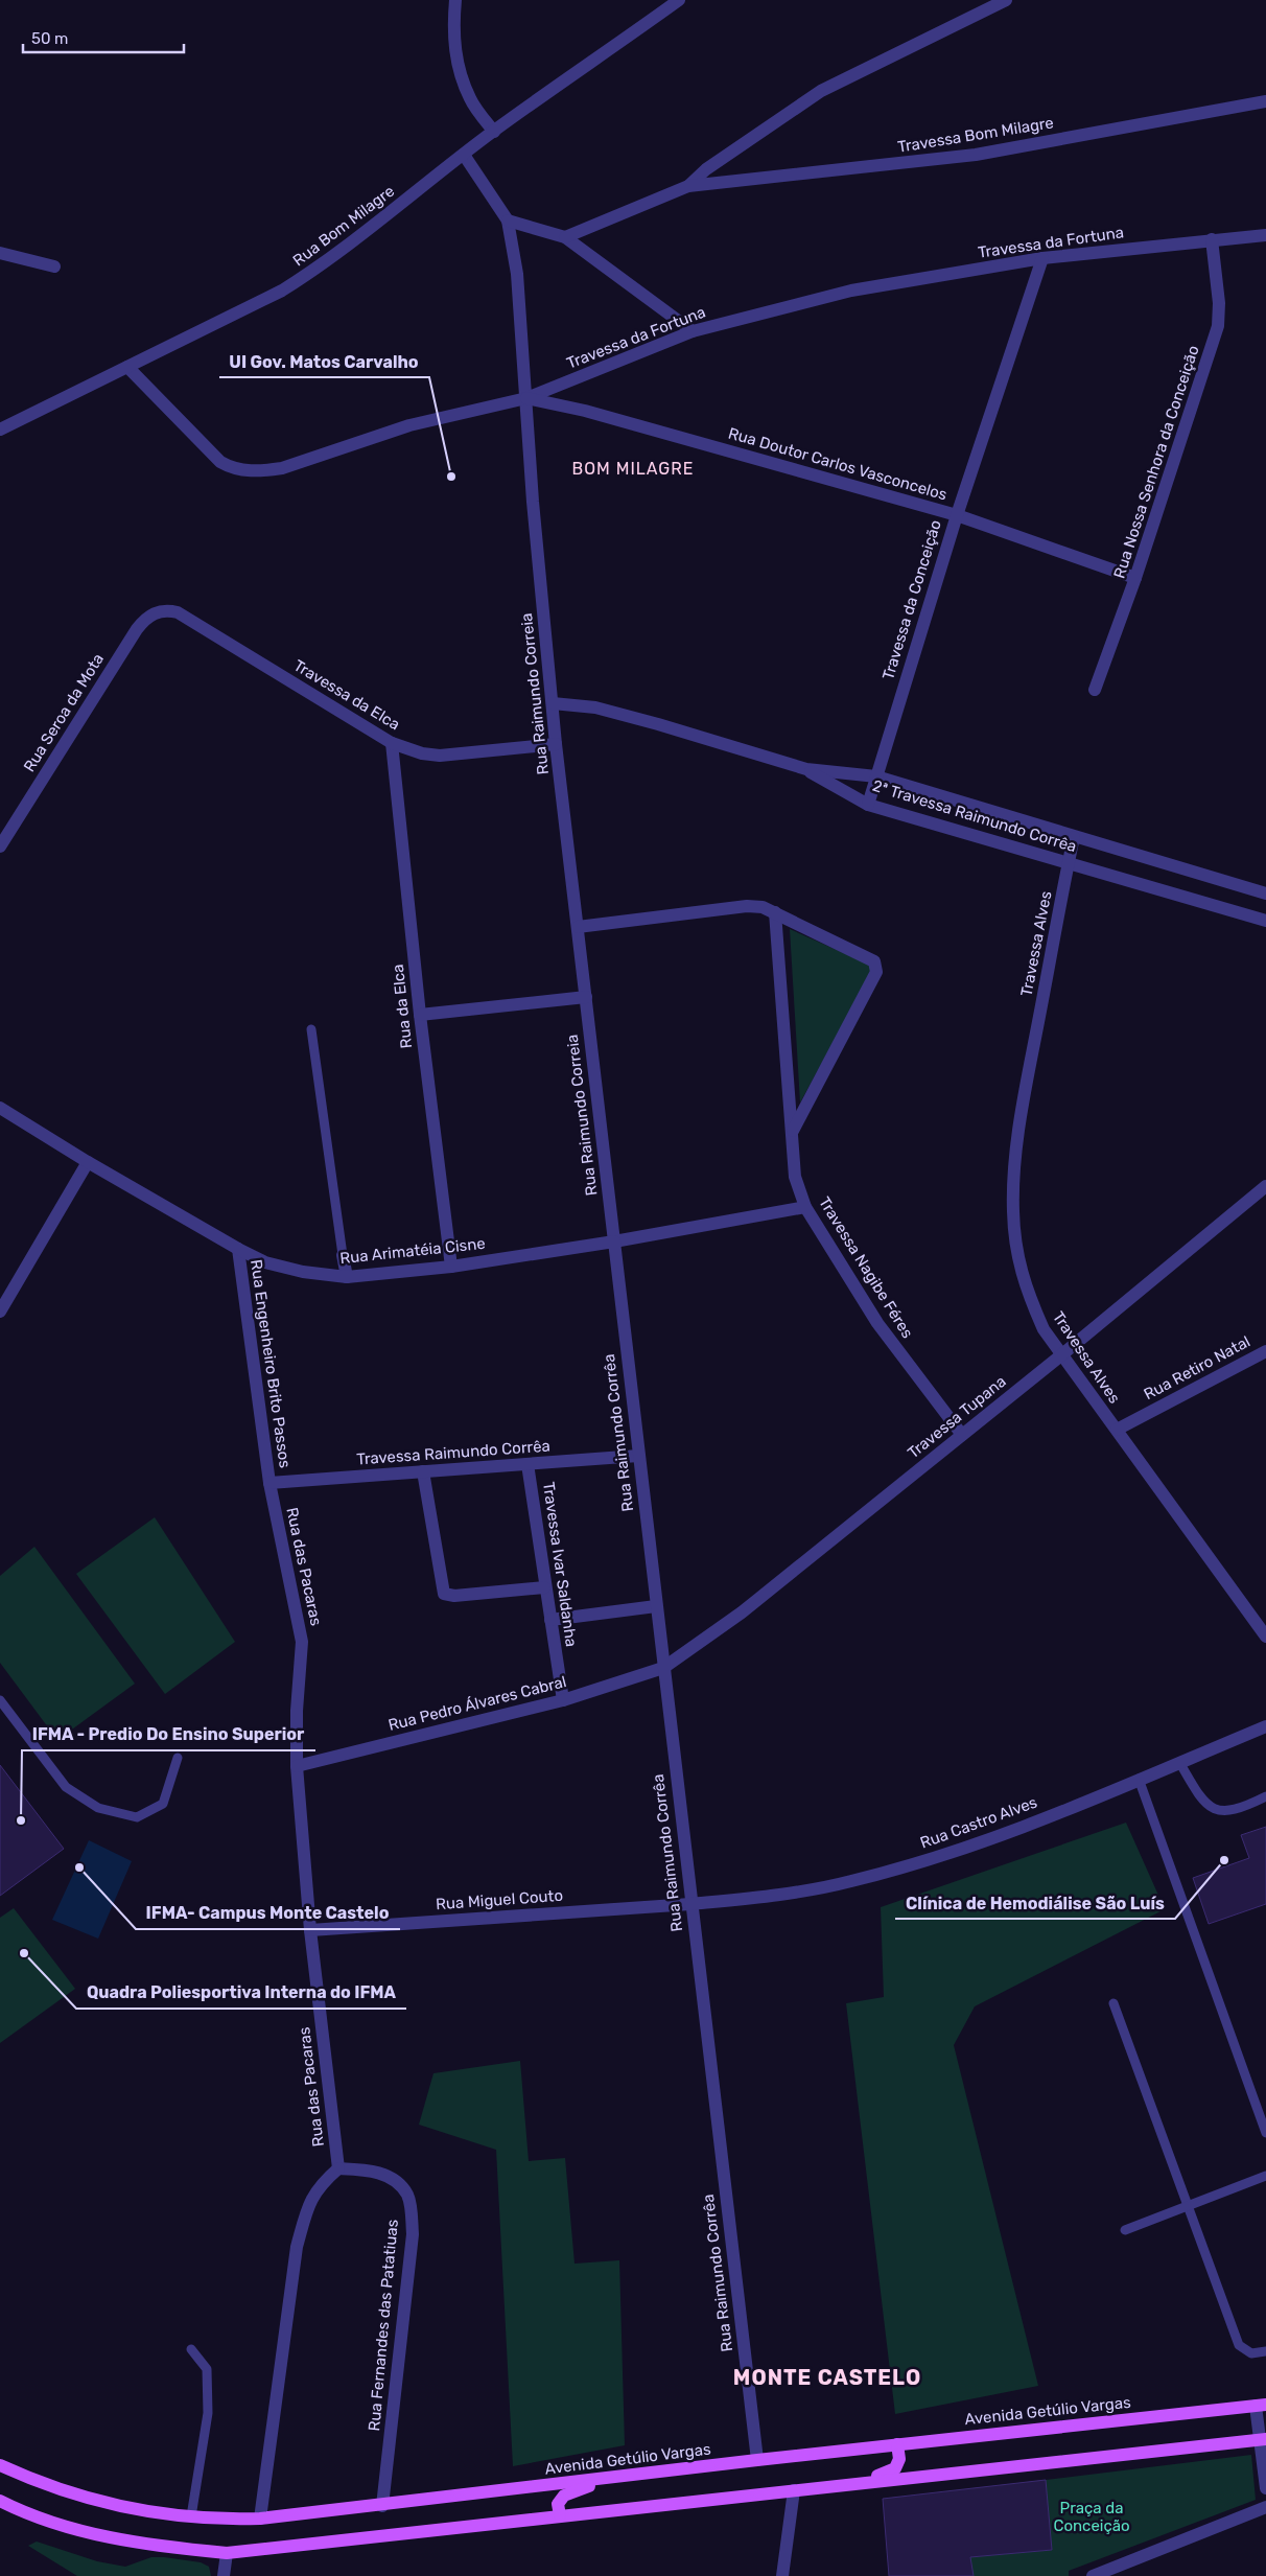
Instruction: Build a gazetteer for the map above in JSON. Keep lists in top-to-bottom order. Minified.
{"streets":{"main road":["Avenida Getúlio Vargas"],"street":["Travessa Bom Milagre","Rua Bom Milagre","Travessa da Fortuna","Rua Nossa Senhora da Conceição","Rua Doutor Carlos Vasconcelos","Travessa da Conceição","Rua Raimundo Correia","Travessa da Elca","Rua Seroa da Mota","2ª Travessa Raimundo Corrêa","Travessa Alves","Rua da Elca","Rua Arimatéia Cisne","Travessa Nagibe Féres","Rua Engenheiro Brito Passos","Rua Retiro Natal","Travessa Tupana","Rua Raimundo Corrêa","Travessa Raimundo Corrêa","Travessa Ivar Saldanha","Rua das Pacaras","Rua Pedro Álvares Cabral","Rua Castro Alves","Rua Miguel Couto","Rua Fernandes das Patatiuas"]},"crossings":[["Rua Bom Milagre","Travessa da Fortuna"],["Rua Bom Milagre","Rua Raimundo Correia"],["Travessa da Fortuna","Rua Nossa Senhora da Conceição"],["Travessa da Fortuna","Rua Doutor Carlos Vasconcelos"],["Travessa da Fortuna","Travessa da Conceição"],["Travessa da Fortuna","Rua Raimundo Correia"],["Rua Nossa Senhora da Conceição","Rua Doutor Carlos Vasconcelos"],["Rua Doutor Carlos Vasconcelos","Travessa da Conceição"],["Rua Doutor Carlos Vasconcelos","Rua Raimundo Correia"],["Travessa da Conceição","2ª Travessa Raimundo Corrêa"],["Rua Raimundo Correia","Travessa da Elca"],["Rua Raimundo Correia","Rua Arimatéia Cisne"],["Rua Raimundo Correia","Rua Raimundo Corrêa"],["Travessa da Elca","Rua Seroa da Mota"],["Travessa da Elca","Rua da Elca"],["2ª Travessa Raimundo Corrêa","Travessa Alves"],["Travessa Alves","Rua Retiro Natal"],["Travessa Alves","Travessa Tupana"],["Rua da Elca","Rua Arimatéia Cisne"],["Rua Arimatéia Cisne","Travessa Nagibe Féres"],["Rua Arimatéia Cisne","Rua Engenheiro Brito Passos"],["Rua Arimatéia Cisne","Rua Raimundo Corrêa"],["Travessa Nagibe Féres","Travessa Tupana"],["Rua Engenheiro Brito Passos","Travessa Raimundo Corrêa"],["Rua Engenheiro Brito Passos","Rua das Pacaras"],["Travessa Tupana","Rua Raimundo Corrêa"],["Travessa Tupana","Rua Pedro Álvares Cabral"],["Rua Raimundo Corrêa","Travessa Raimundo Corrêa"],["Rua Raimundo Corrêa","Rua Pedro Álvares Cabral"],["Rua Raimundo Corrêa","Rua Castro Alves"],["Rua Raimundo Corrêa","Rua Miguel Couto"],["Rua Raimundo Corrêa","Avenida Getúlio Vargas"],["Travessa Raimundo Corrêa","Travessa Ivar Saldanha"],["Travessa Raimundo Corrêa","Rua das Pacaras"],["Travessa Ivar Saldanha","Rua Pedro Álvares Cabral"],["Rua das Pacaras","Rua Pedro Álvares Cabral"],["Rua das Pacaras","Rua Miguel Couto"],["Rua das Pacaras","Rua Fernandes das Patatiuas"],["Rua Castro Alves","Rua Miguel Couto"],["Rua Fernandes das Patatiuas","Avenida Getúlio Vargas"]],"districts":["BOM MILAGRE","MONTE CASTELO"],"parks":["Praça da Conceição"],"places":["UI Gov. Matos Carvalho","IFMA - Predio Do Ensino Superior","Clínica de Hemodiálise São Luís","IFMA- Campus Monte Castelo","Quadra Poliesportiva Interna do IFMA"],"scale_bar":"50 m"}
